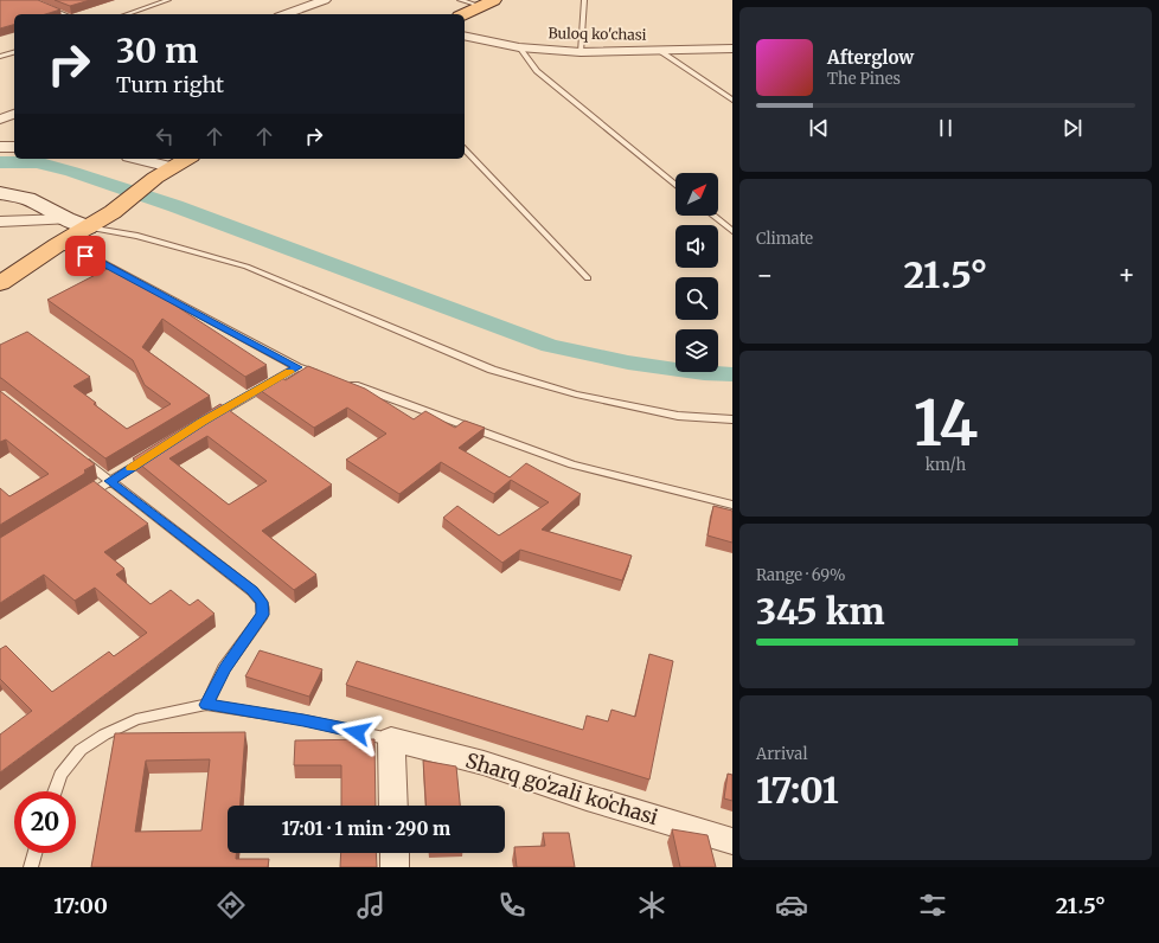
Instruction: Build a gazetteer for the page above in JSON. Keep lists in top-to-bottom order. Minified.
{"streets":{"street":["Buloq ko'chasi","Sharq goʻzali koʻchasi"]},"north":"top right","page":{"turn":["30 m","Turn right"],"song":["Afterglow","The Pines"],"tile":["Climate",["14","km/h"],["Range · 69%","345 km"],["Arrival","17:01"]],"heat":["−","21.5°","+"],"limit":"20","trip":"17:01 · 1 min · 290 m","tabs":["17:00","21.5°"]}}
